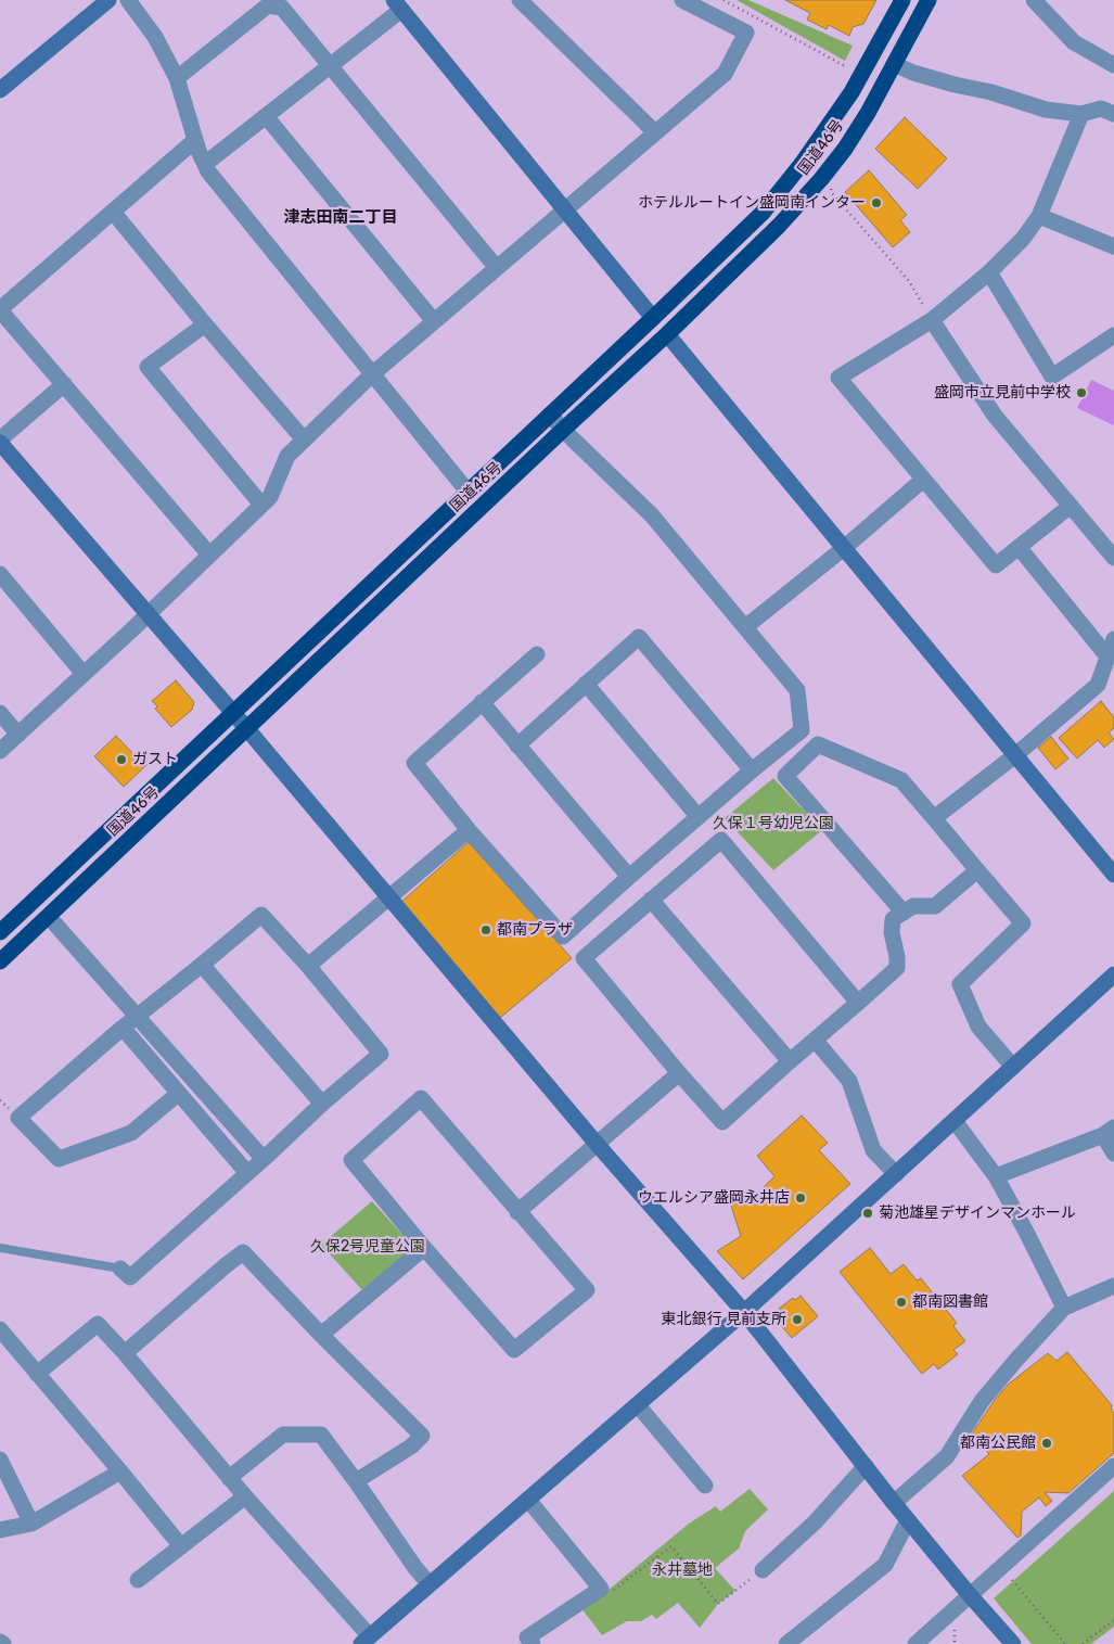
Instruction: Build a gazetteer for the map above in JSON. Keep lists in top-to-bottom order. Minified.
{"streets":{"highway":["国道46号"]},"districts":["津志田南二丁目"],"parks":["久保１号幼児公園","久保2号児童公園","永井墓地"],"places":["ホテルルートイン盛岡南インター","盛岡市立見前中学校","ガスト","都南プラザ","ウエルシア盛岡永井店","菊池雄星デザインマンホール","都南図書館","東北銀行 見前支所","都南公民館"]}
